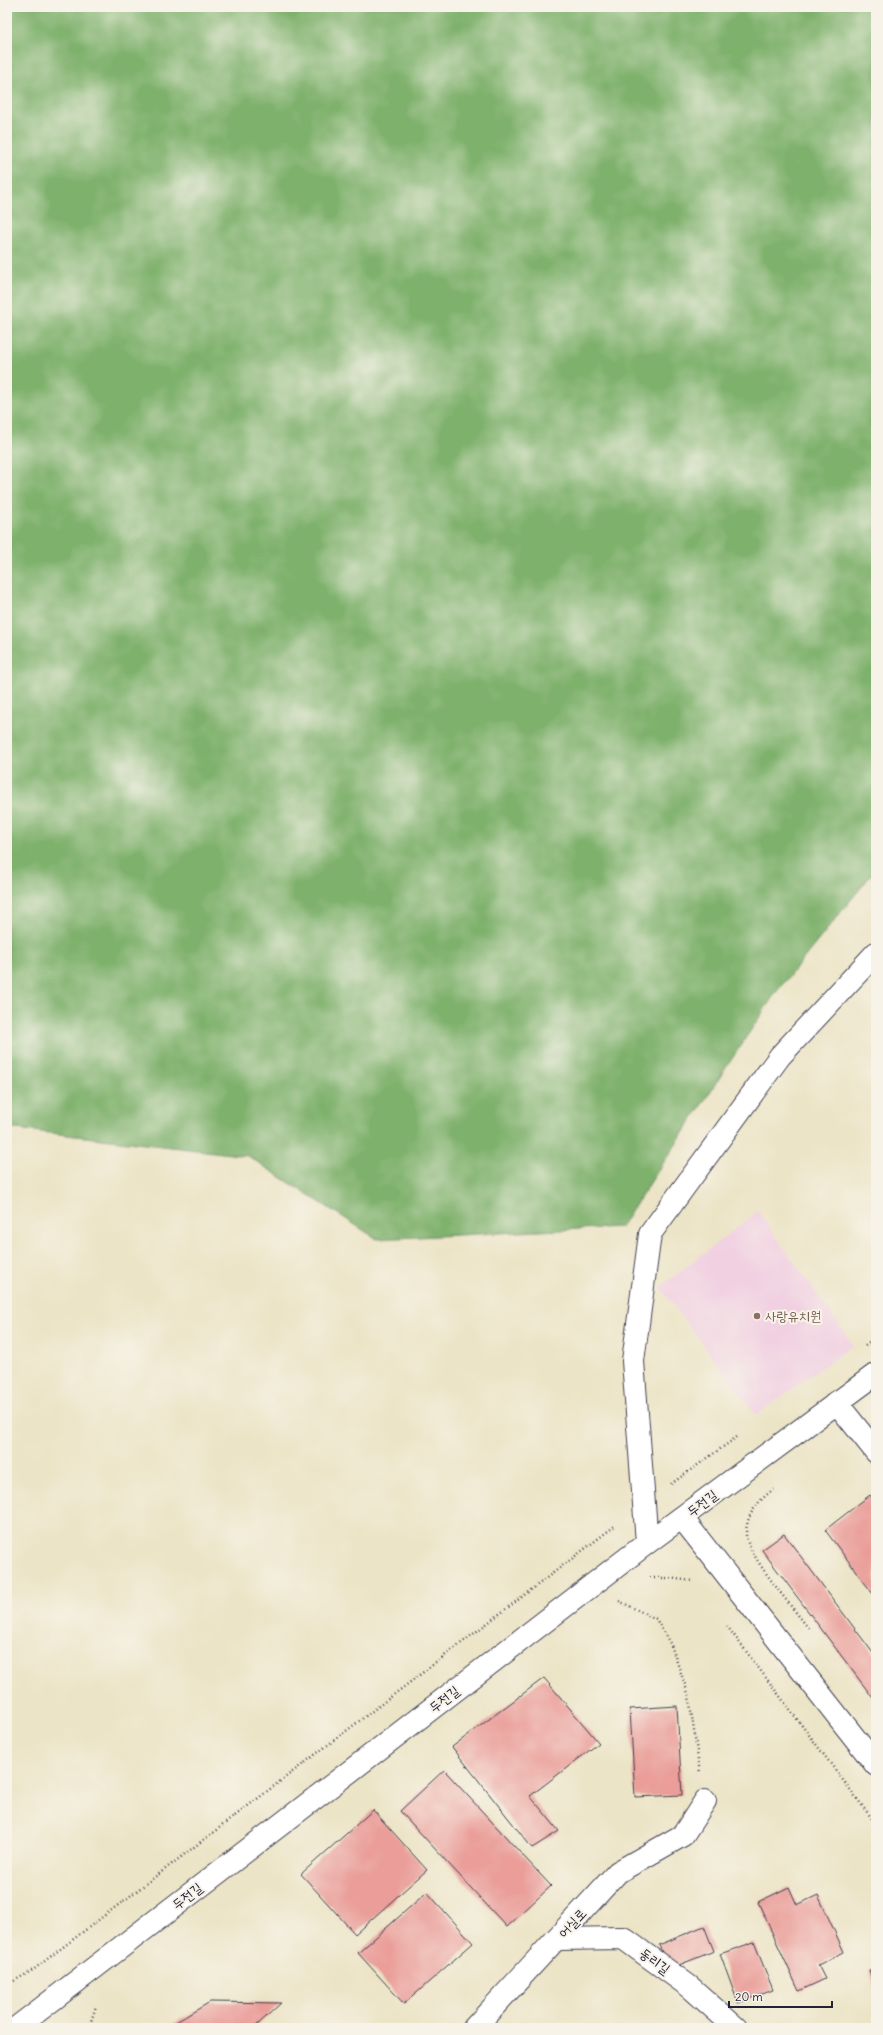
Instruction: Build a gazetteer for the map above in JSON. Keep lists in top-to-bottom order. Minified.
{"streets":{"street":["두전길","어실로","동리길"]},"crossings":[["어실로","동리길"]],"places":["사랑유치원"],"scale_bar":"20 m"}
